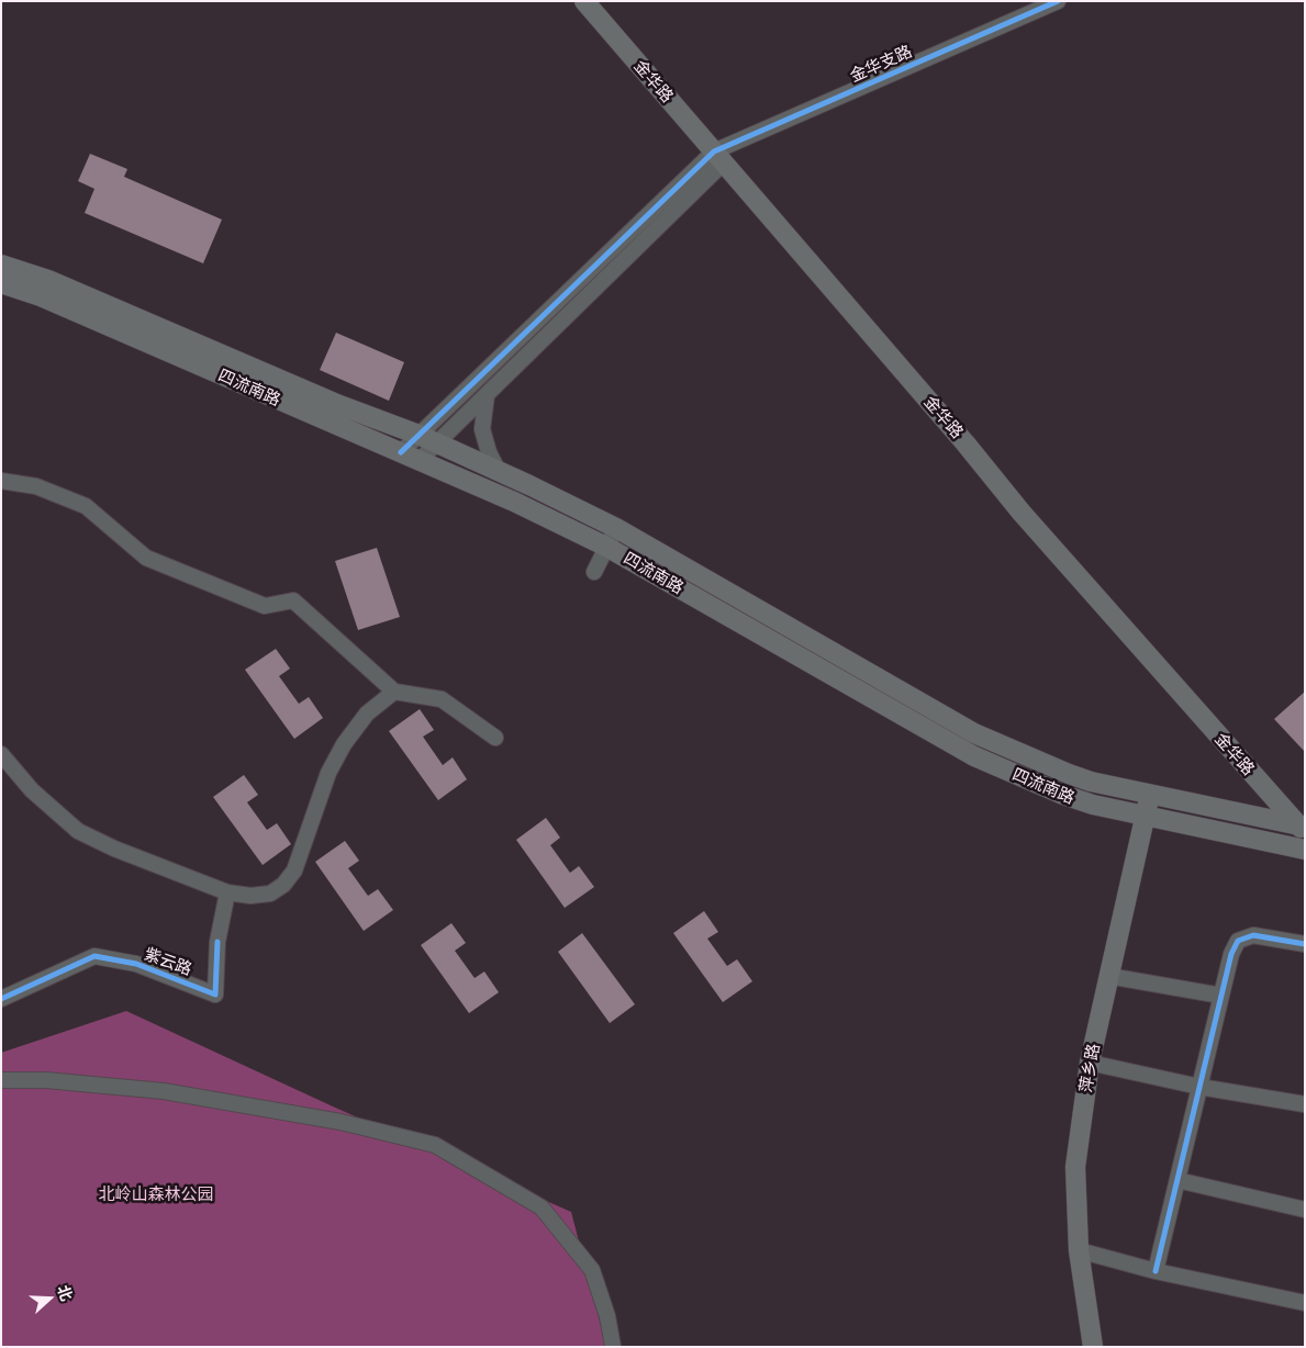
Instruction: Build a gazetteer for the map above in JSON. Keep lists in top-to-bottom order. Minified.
{"streets":{"main road":["金华路","四流南路","萍乡路"],"street":["金华支路","紫云路"]},"crossings":[["金华支路","金华路"],["金华支路","四流南路"],["金华路","四流南路"],["四流南路","萍乡路"]],"parks":["北岭山森林公园"],"north":"right"}
